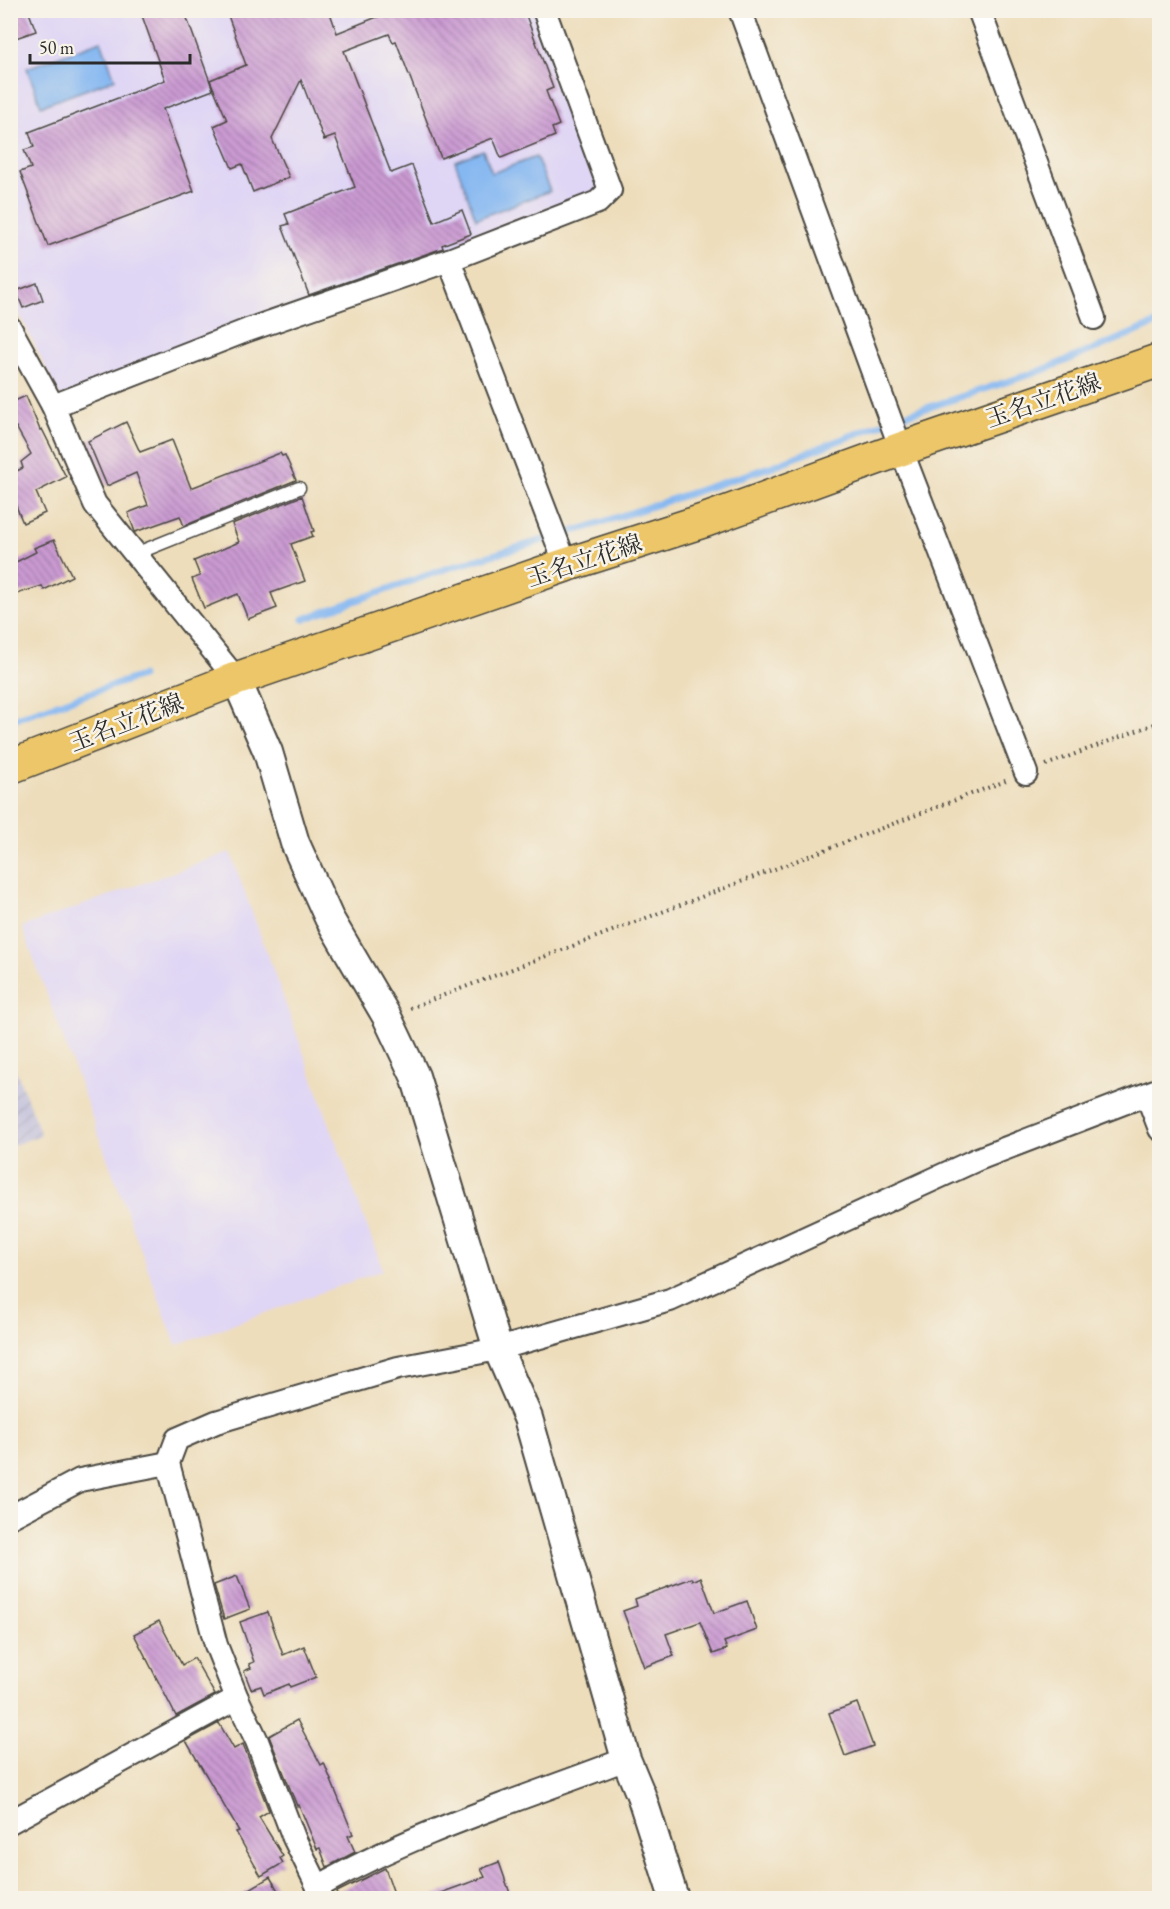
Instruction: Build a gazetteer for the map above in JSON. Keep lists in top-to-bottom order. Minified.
{"streets":{"main road":["玉名立花線"]},"scale_bar":"50 m"}
